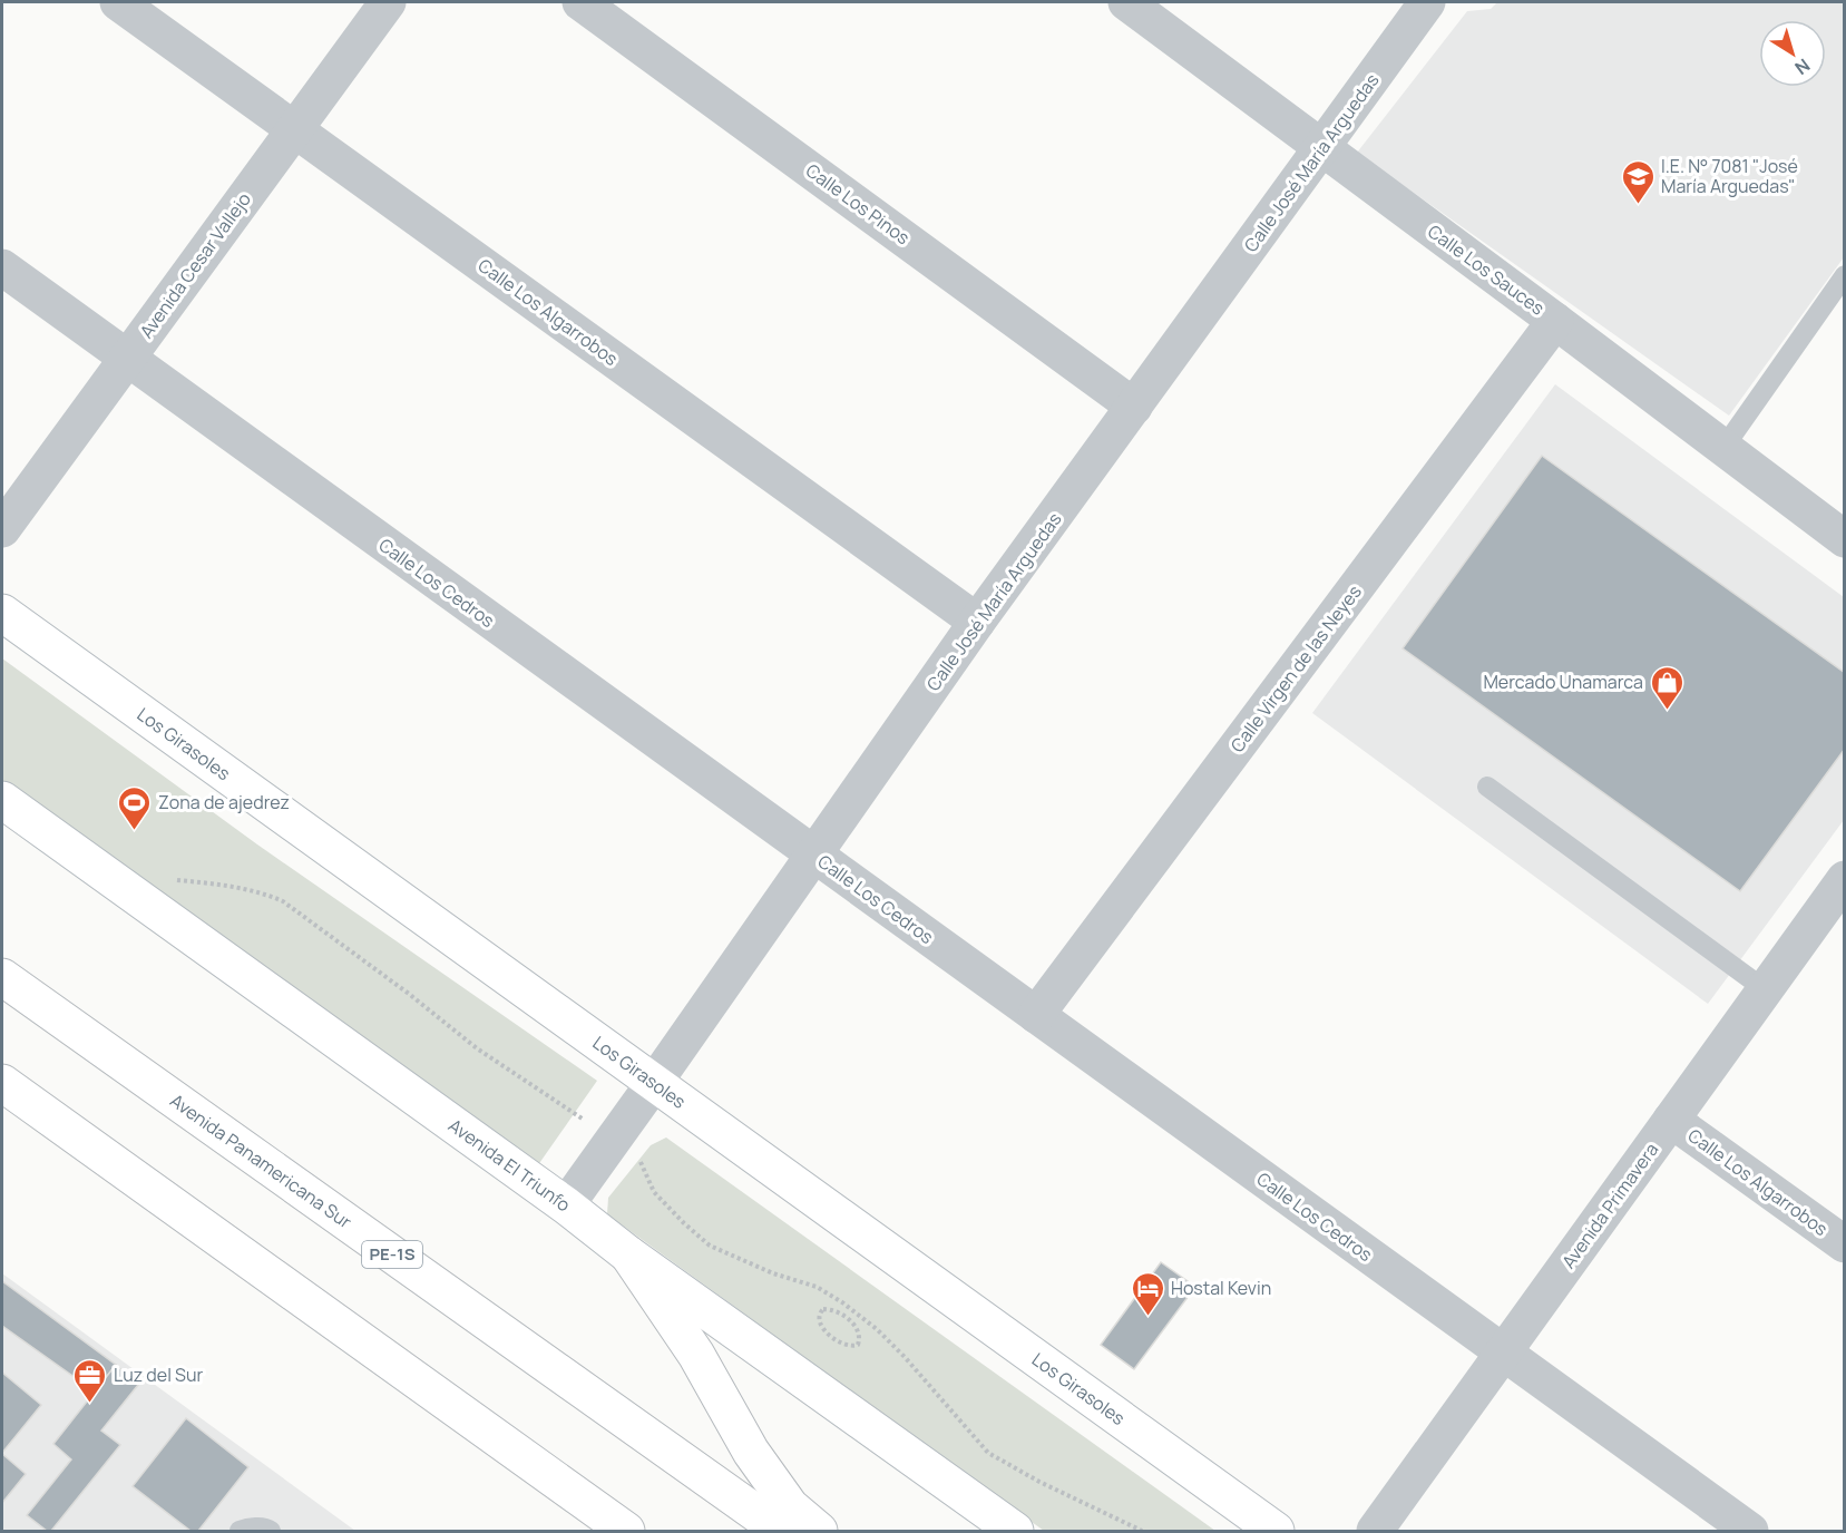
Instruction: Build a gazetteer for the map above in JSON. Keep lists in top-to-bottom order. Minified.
{"streets":{"main road":["Los Girasoles","Avenida Panamericana Sur","Avenida El Triunfo","PE-1S"],"street":["Calle José María Arguedas","Calle Los Pinos","Avenida Cesar Vallejo","Calle Los Sauces","Calle Los Algarrobos","Calle Los Cedros","Calle Virgen de las Neyes","Avenida Primavera"]},"crossings":[["Calle José María Arguedas","Calle Los Pinos"],["Calle José María Arguedas","Calle Los Sauces"],["Calle José María Arguedas","Calle Los Algarrobos"],["Calle José María Arguedas","Calle Los Cedros"],["Calle José María Arguedas","Los Girasoles"],["Calle José María Arguedas","Avenida El Triunfo"],["Avenida Cesar Vallejo","Calle Los Algarrobos"],["Avenida Cesar Vallejo","Calle Los Cedros"],["Calle Los Sauces","Calle Virgen de las Neyes"],["Calle Los Algarrobos","Avenida Primavera"],["Calle Los Cedros","Calle Virgen de las Neyes"],["Calle Los Cedros","Avenida Primavera"]],"places":{"school or university":["I.E. N° 7081 \"José María Arguedas\""],"shop":["Mercado Unamarca"],"sports":["Zona de ajedrez"],"hotel":["Hostal Kevin"],"office":["Luz del Sur"]},"north":"bottom right"}
